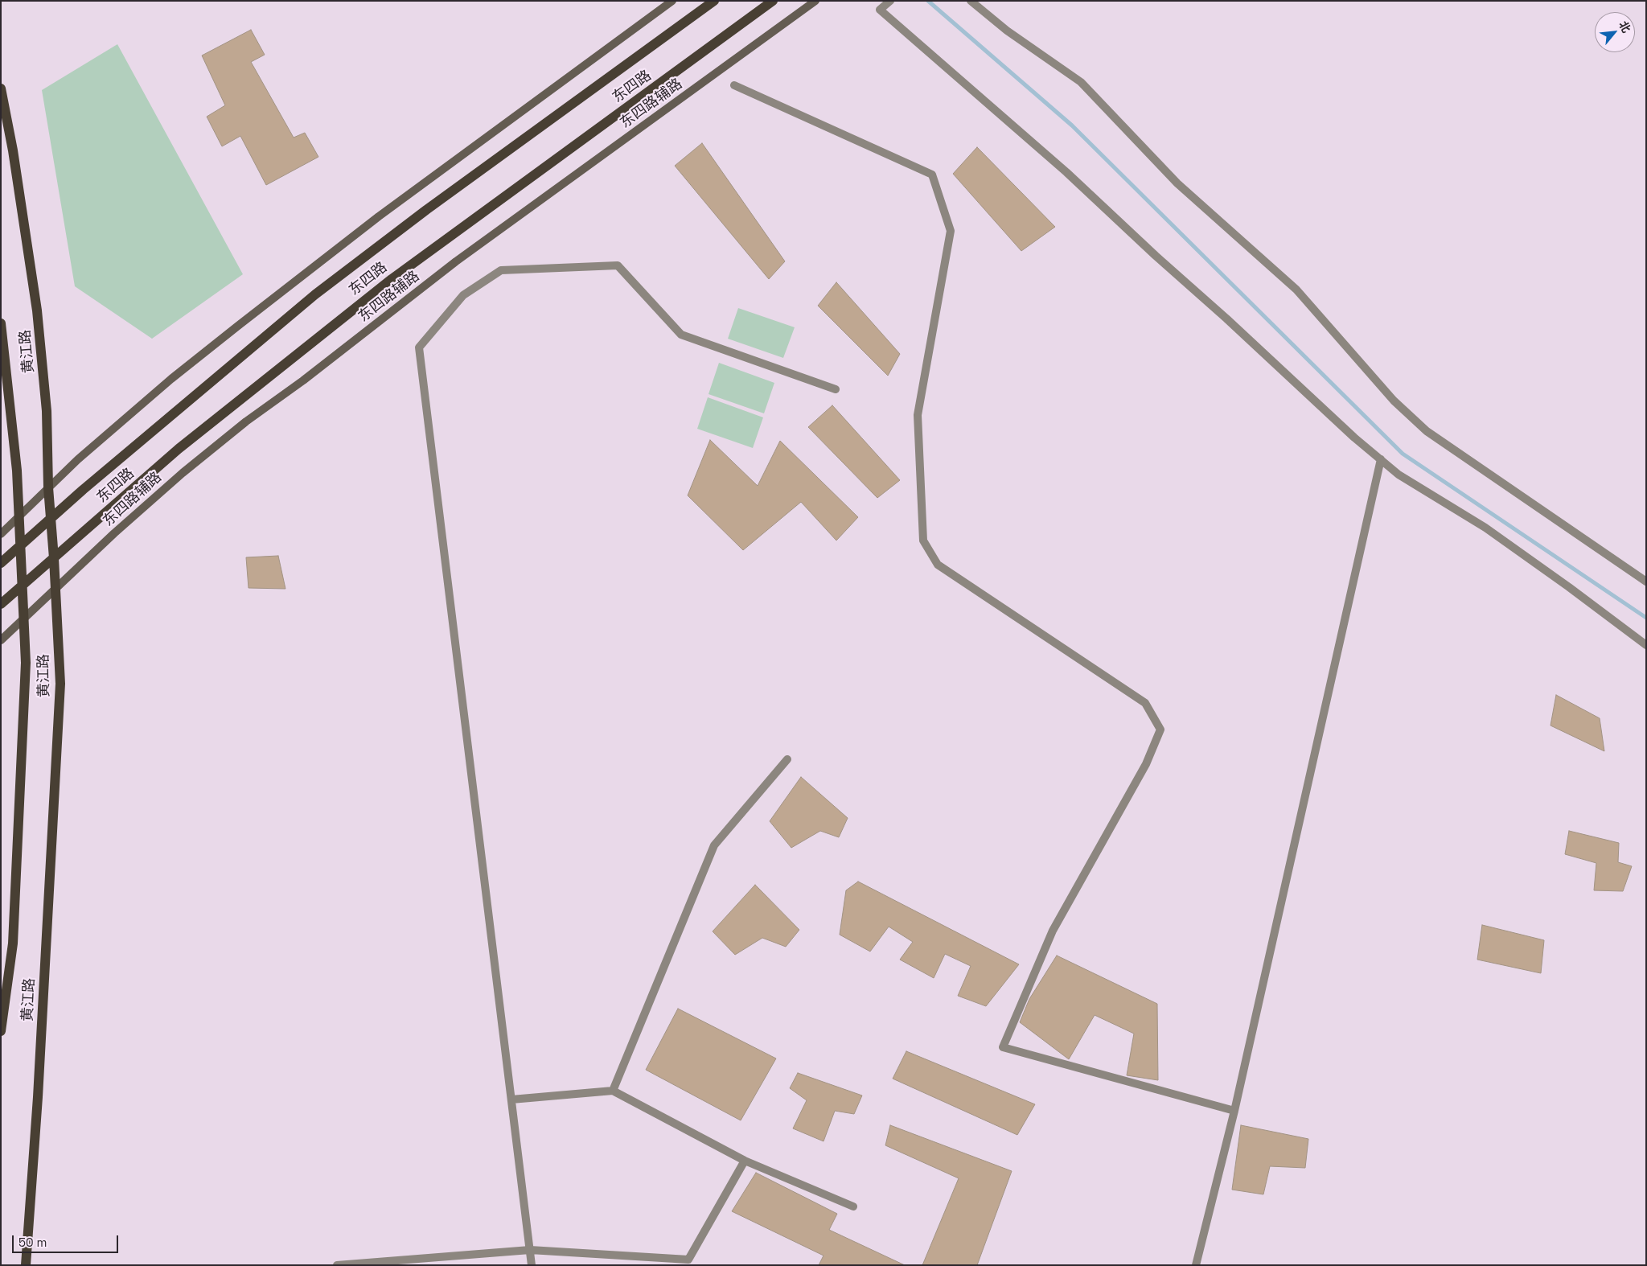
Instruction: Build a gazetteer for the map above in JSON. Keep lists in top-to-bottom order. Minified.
{"streets":{"main road":["东四路","东四路辅路","黄江路"]},"crossings":[["东四路","黄江路"],["东四路辅路","黄江路"]],"scale_bar":"50 m","north":"top right"}
